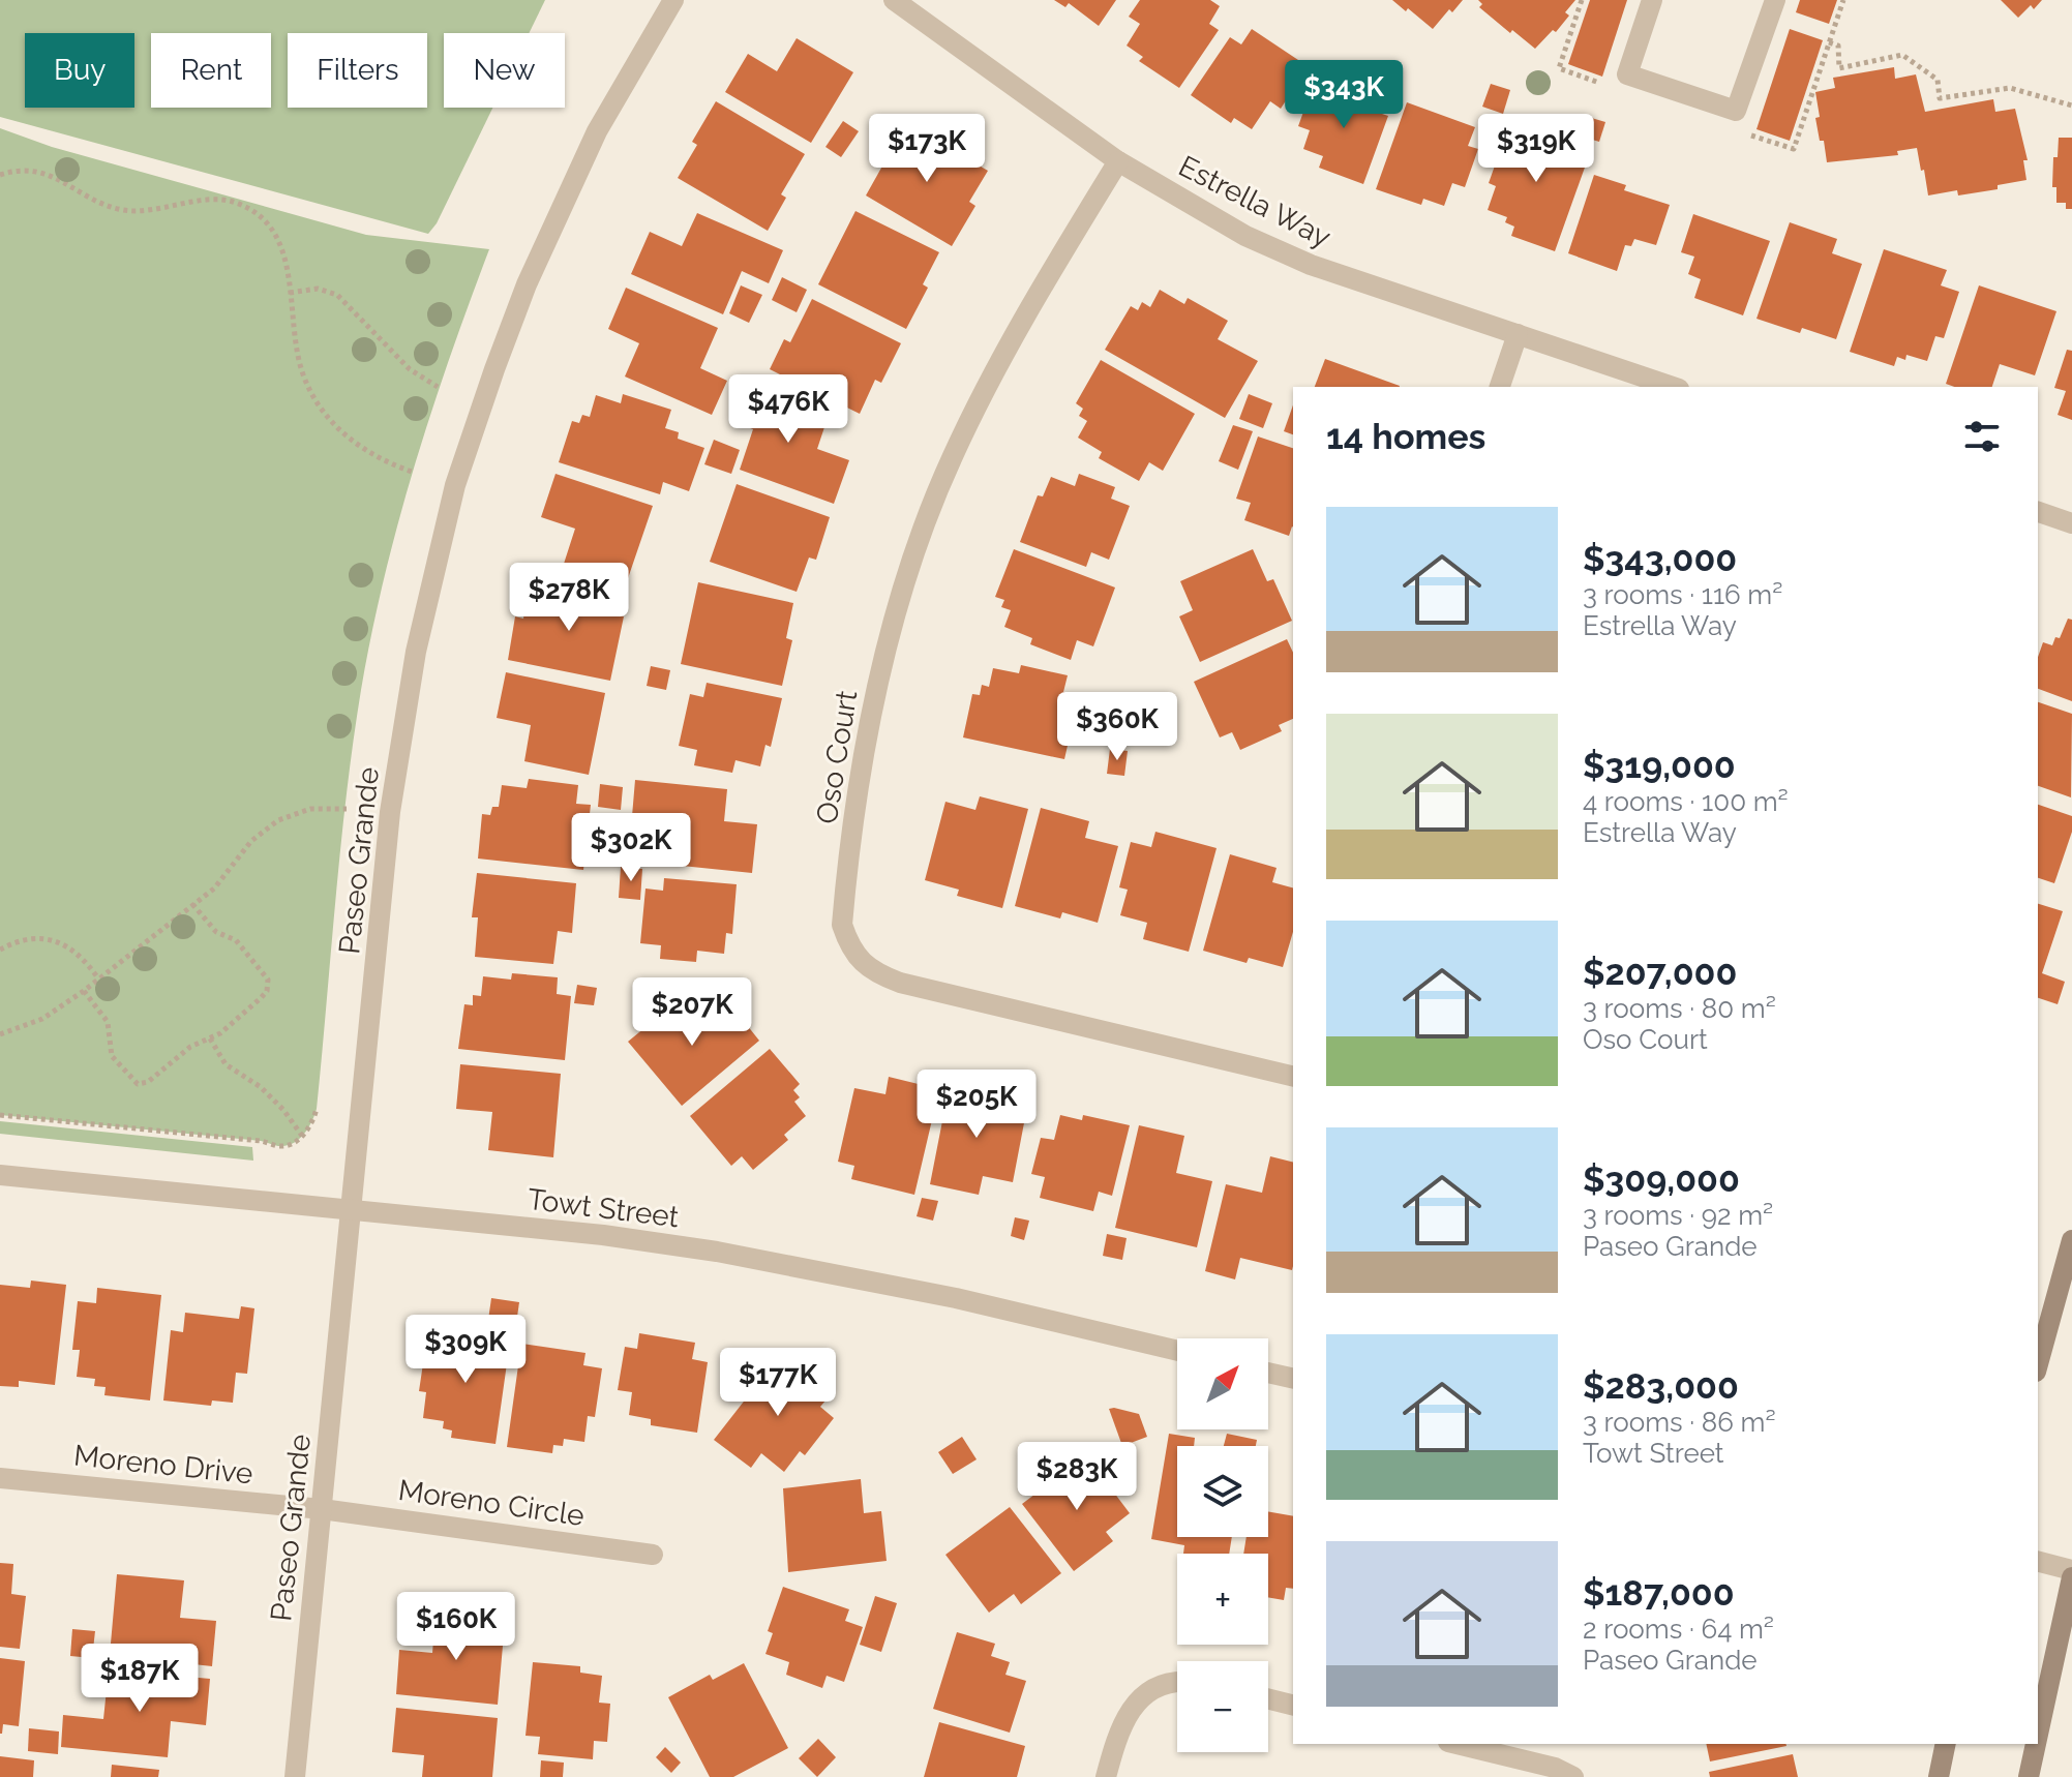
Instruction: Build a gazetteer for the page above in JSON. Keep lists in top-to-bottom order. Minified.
{"streets":{"street":["Estrella Way","Oso Court","Paseo Grande","Towt Street","Moreno Drive","Moreno Circle"]},"crossings":[["Estrella Way","Oso Court"],["Paseo Grande","Towt Street"],["Paseo Grande","Moreno Drive"],["Paseo Grande","Moreno Circle"],["Moreno Drive","Moreno Circle"]],"north":"top right","page":{"chip":["Buy","Rent","Filters","New"],"price":["$343K","$173K","$319K","$476K","$278K","$360K","$302K","$207K","$205K","$309K","$177K","$283K","$160K","$187K"],"heading":"14 homes","list":[{"name":"$343,000","note":"3 rooms · 116 m² · Estrella Way"},{"name":"$319,000","note":"4 rooms · 100 m² · Estrella Way"},{"name":"$207,000","note":"3 rooms · 80 m² · Oso Court"},{"name":"$309,000","note":"3 rooms · 92 m² · Paseo Grande"},{"name":"$283,000","note":"3 rooms · 86 m² · Towt Street"},{"name":"$187,000","note":"2 rooms · 64 m² · Paseo Grande"}],"map_buttons":["+","−"]}}
